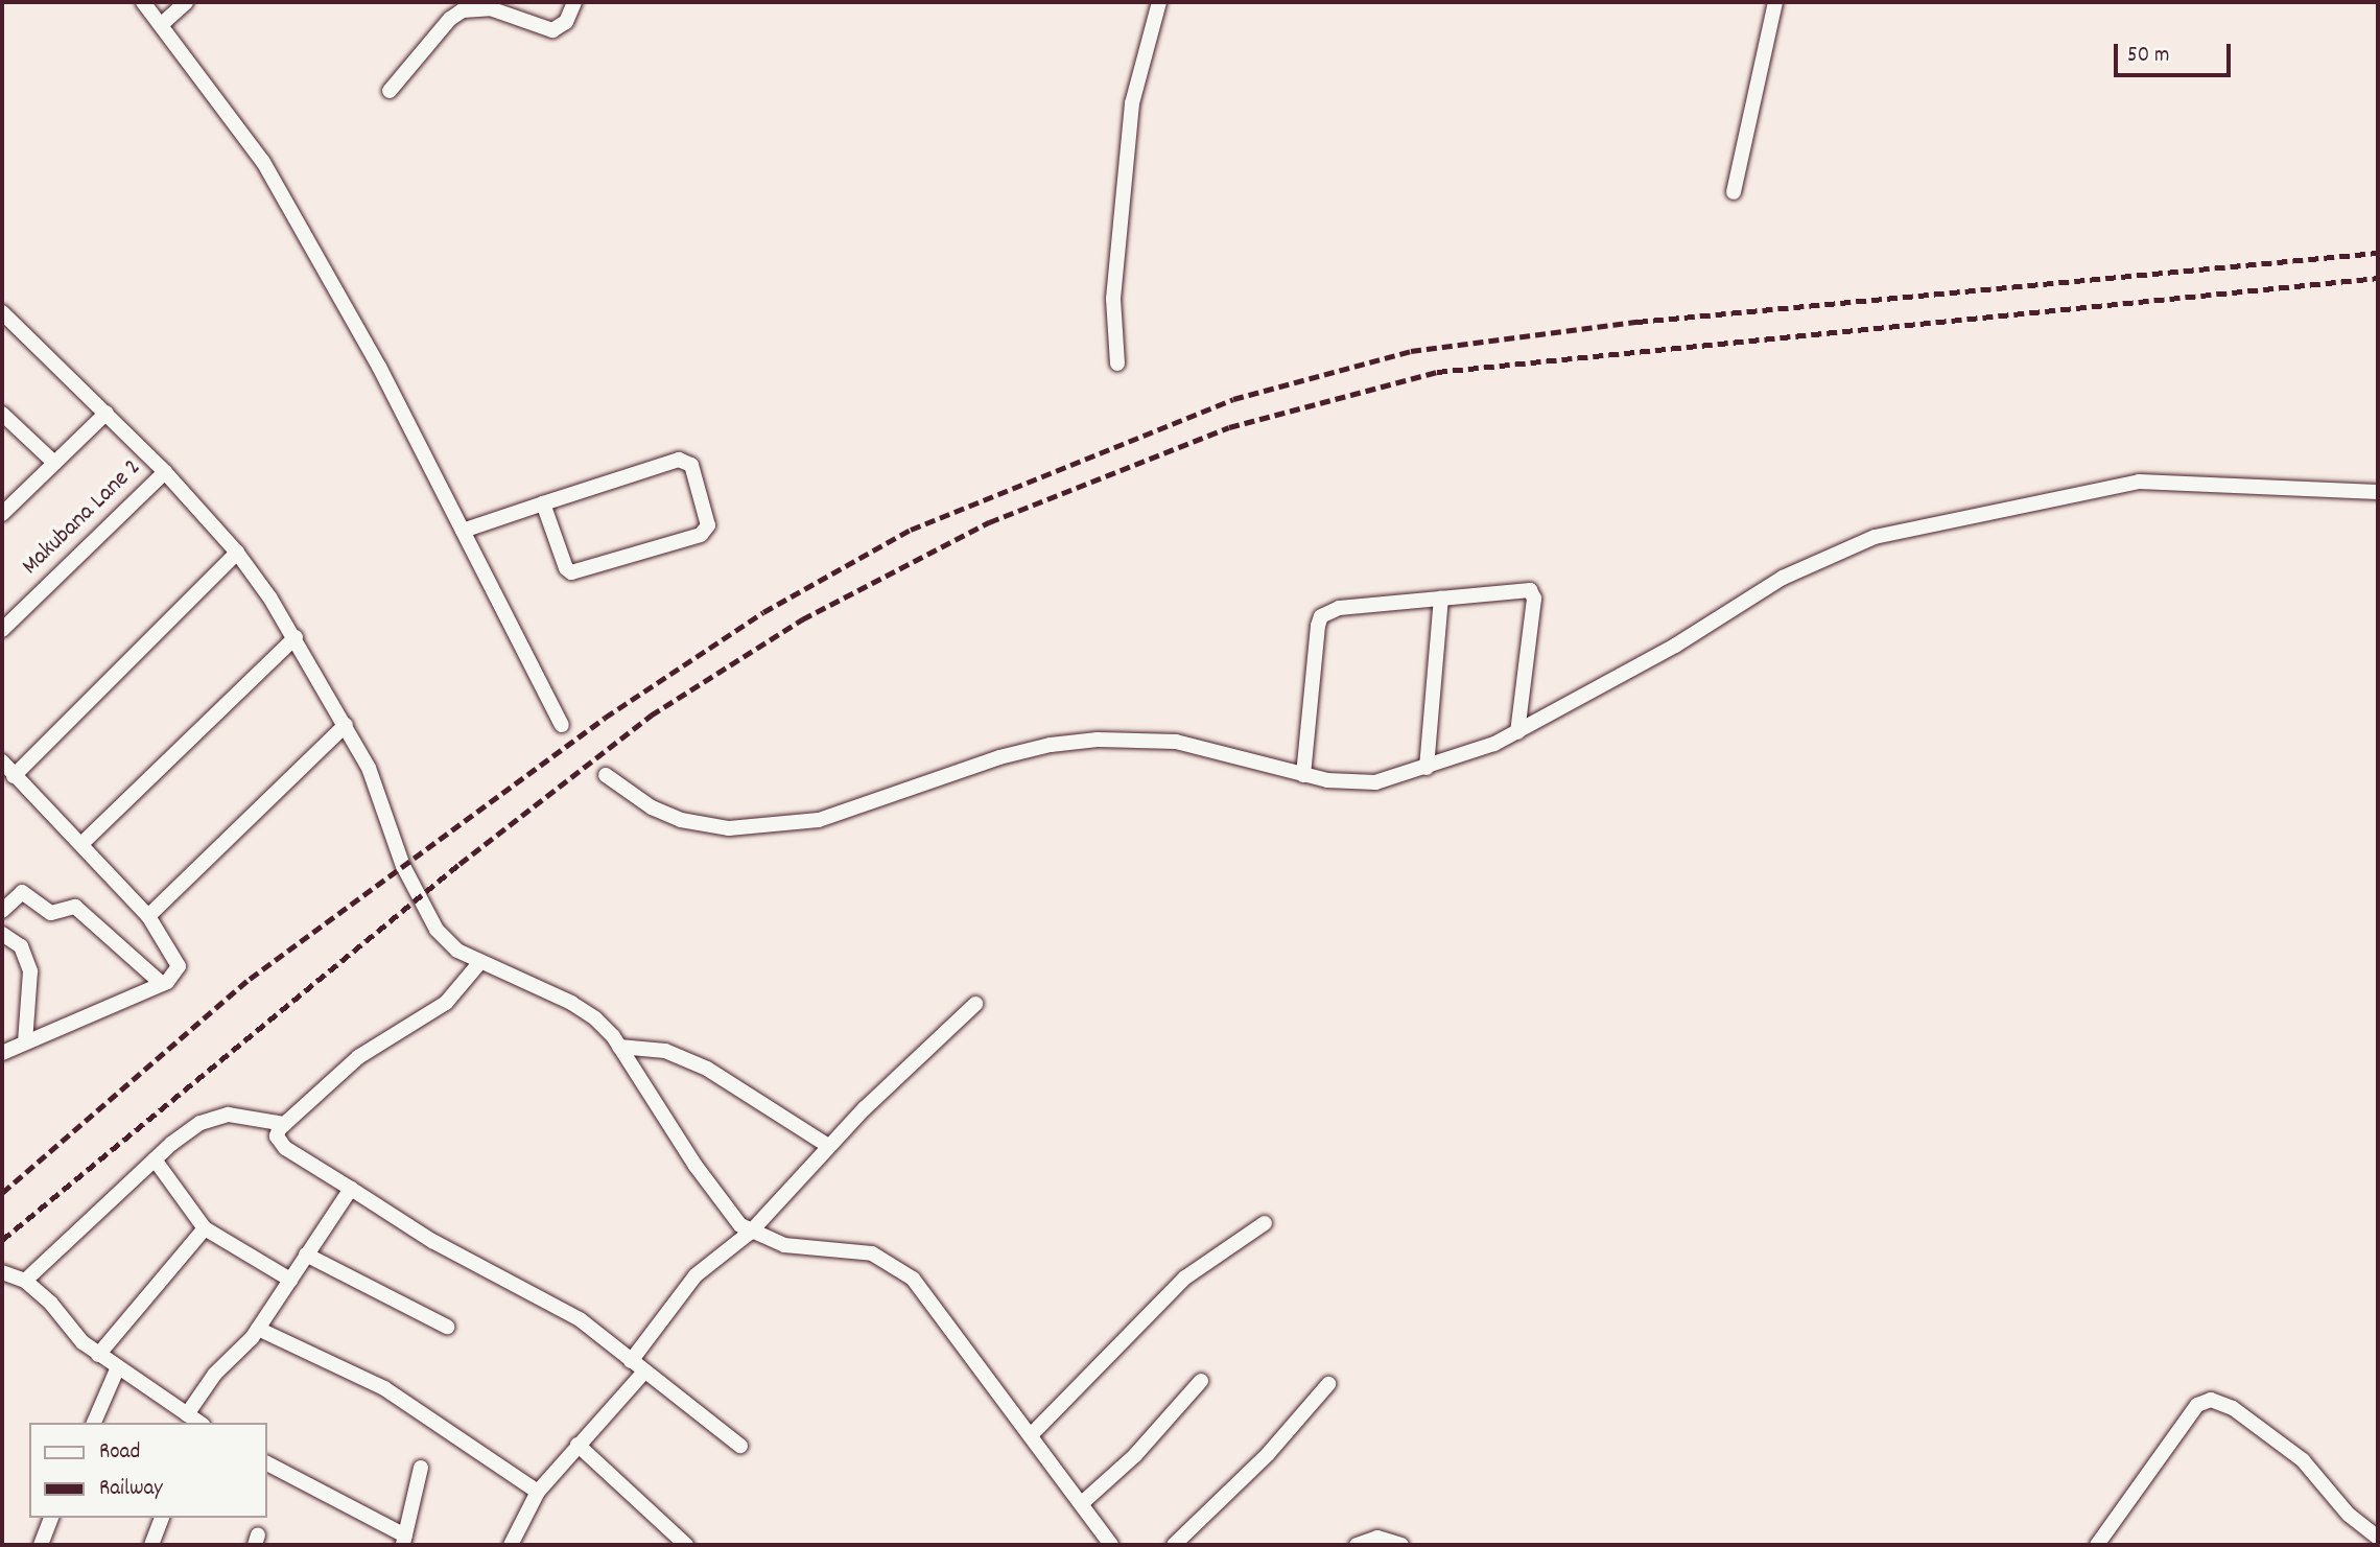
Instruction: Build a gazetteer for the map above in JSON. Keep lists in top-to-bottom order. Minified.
{"streets":{"street":["Makubana Lane 2"]},"legend":["Road","Railway"],"scale_bar":"50 m"}
